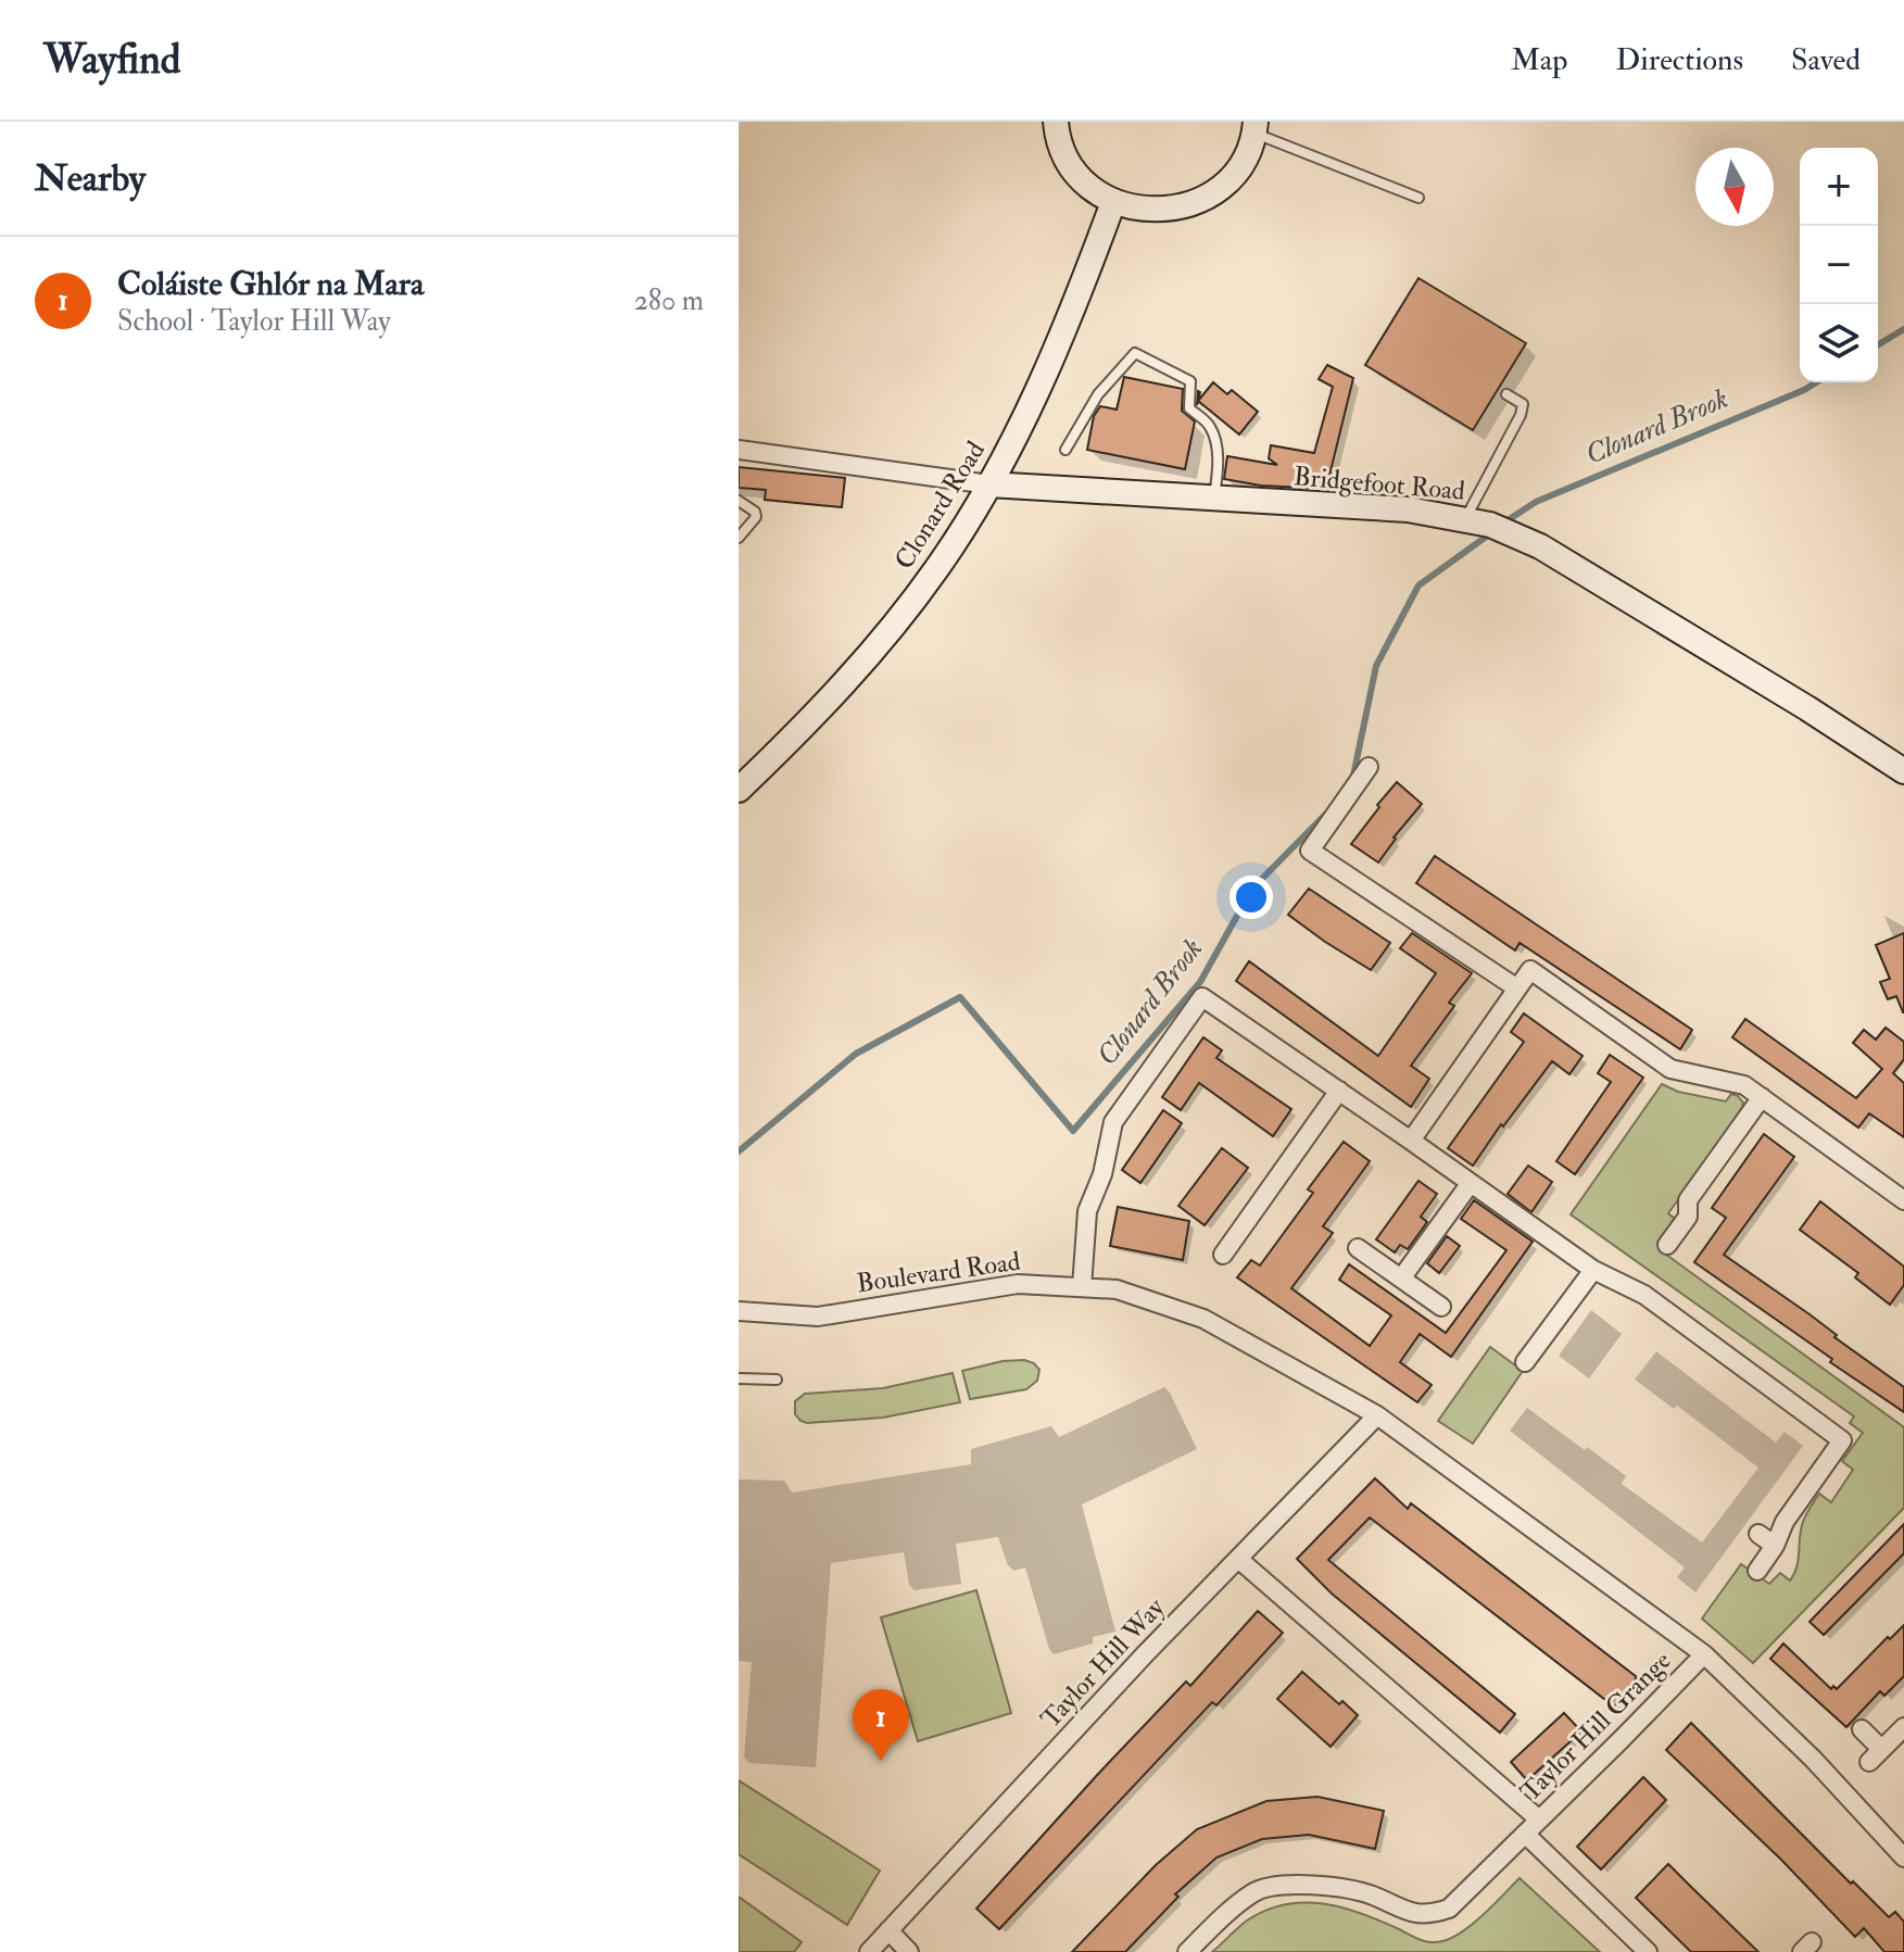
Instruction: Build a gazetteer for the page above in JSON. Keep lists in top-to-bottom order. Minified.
{"streets":{"main road":["Bridgefoot Road","Clonard Road"],"street":["Boulevard Road","Taylor Hill Way","Taylor Hill Grange"]},"crossings":[["Bridgefoot Road","Clonard Road"],["Boulevard Road","Taylor Hill Way"],["Boulevard Road","Taylor Hill Grange"]],"water":["Clonard Brook"],"north":"bottom","page":{"header":"Wayfind","nav":["Map","Directions","Saved"],"heading":"Nearby","map_buttons":["+","−"],"list":[{"mark":"1","name":"Coláiste Ghlór na Mara","note":"School · Taylor Hill Way","value":"280 m"}],"pins":"1"}}
